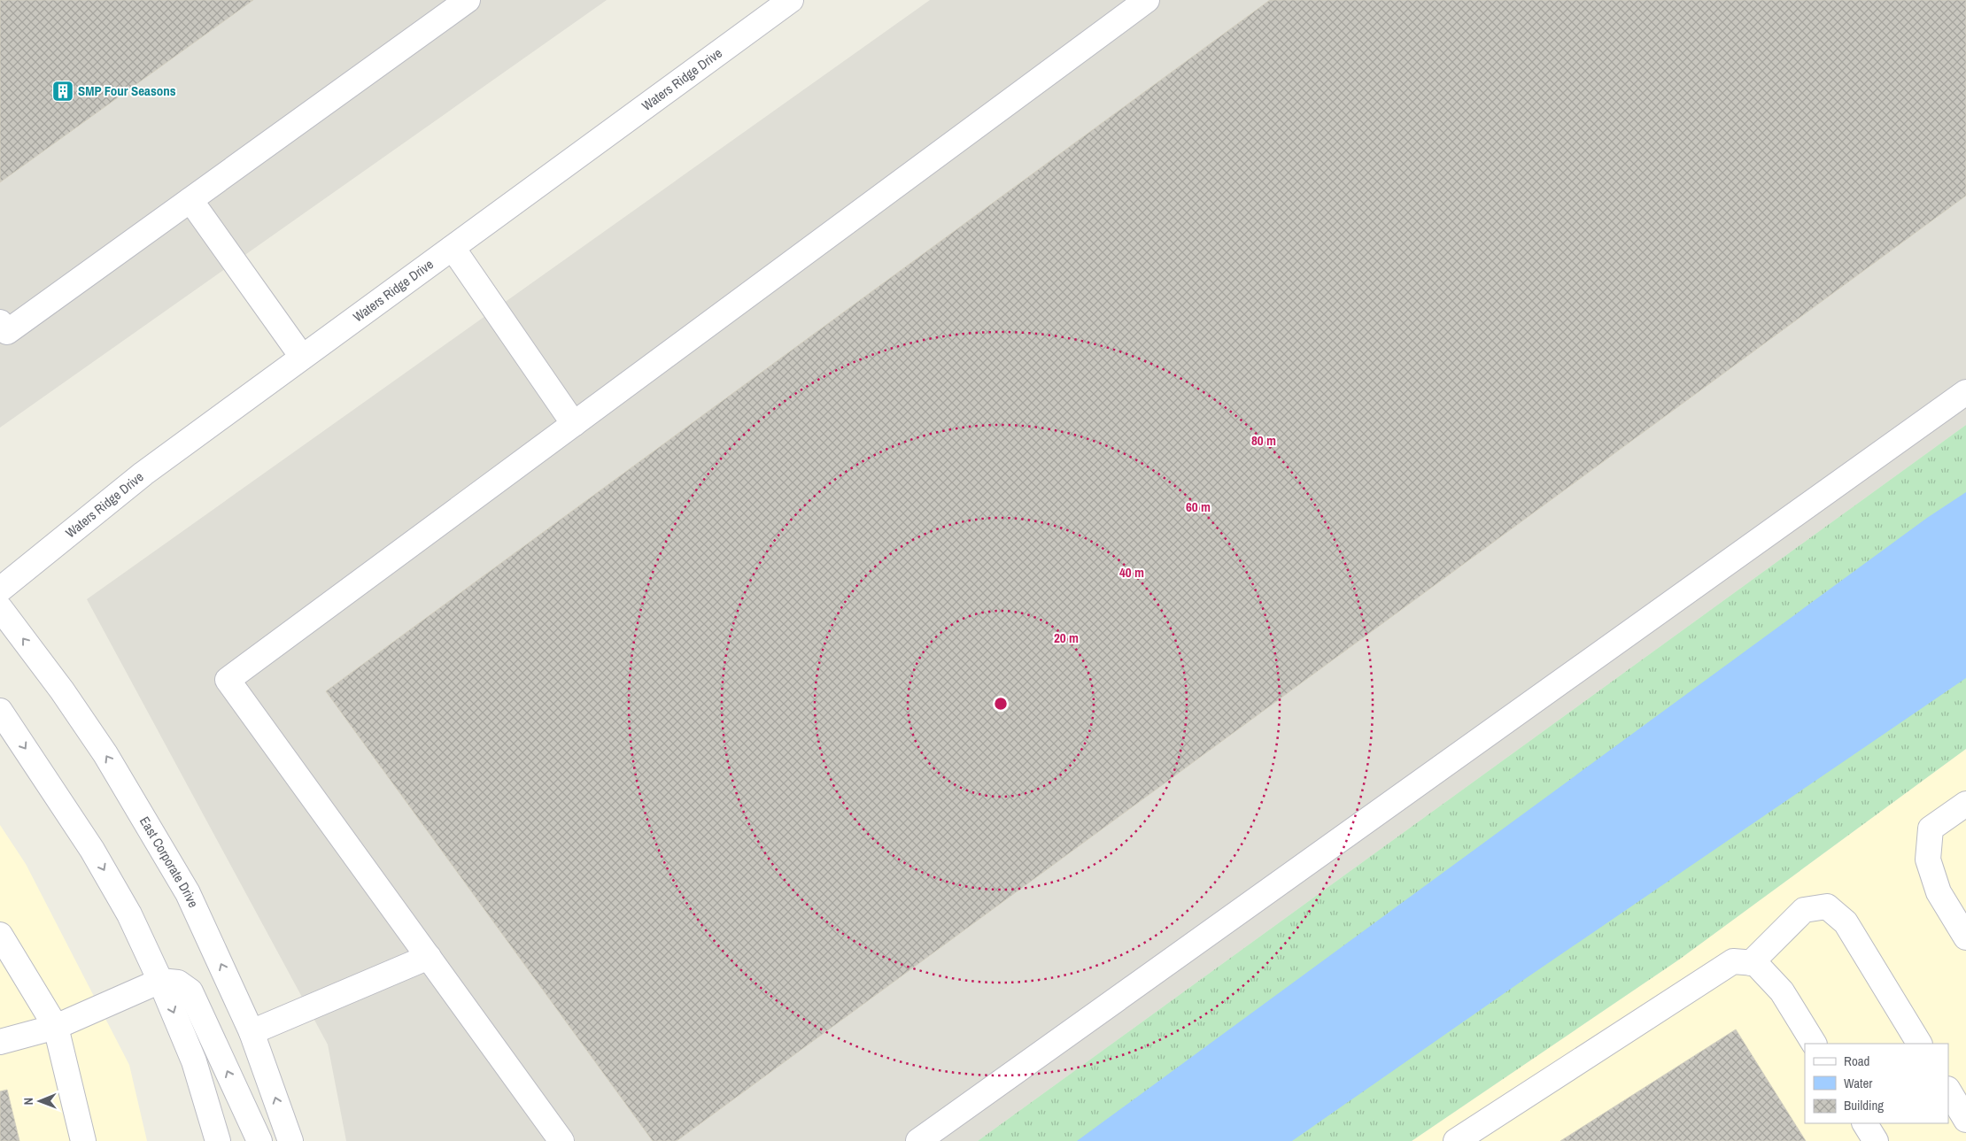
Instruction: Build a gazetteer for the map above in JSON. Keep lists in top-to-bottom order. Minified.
{"streets":{"street":["Waters Ridge Drive","East Corporate Drive"]},"places":{"building":["SMP Four Seasons"]},"legend":["Road","Water","Building"],"north":"left","rings":["80 m","60 m","40 m","20 m"]}
